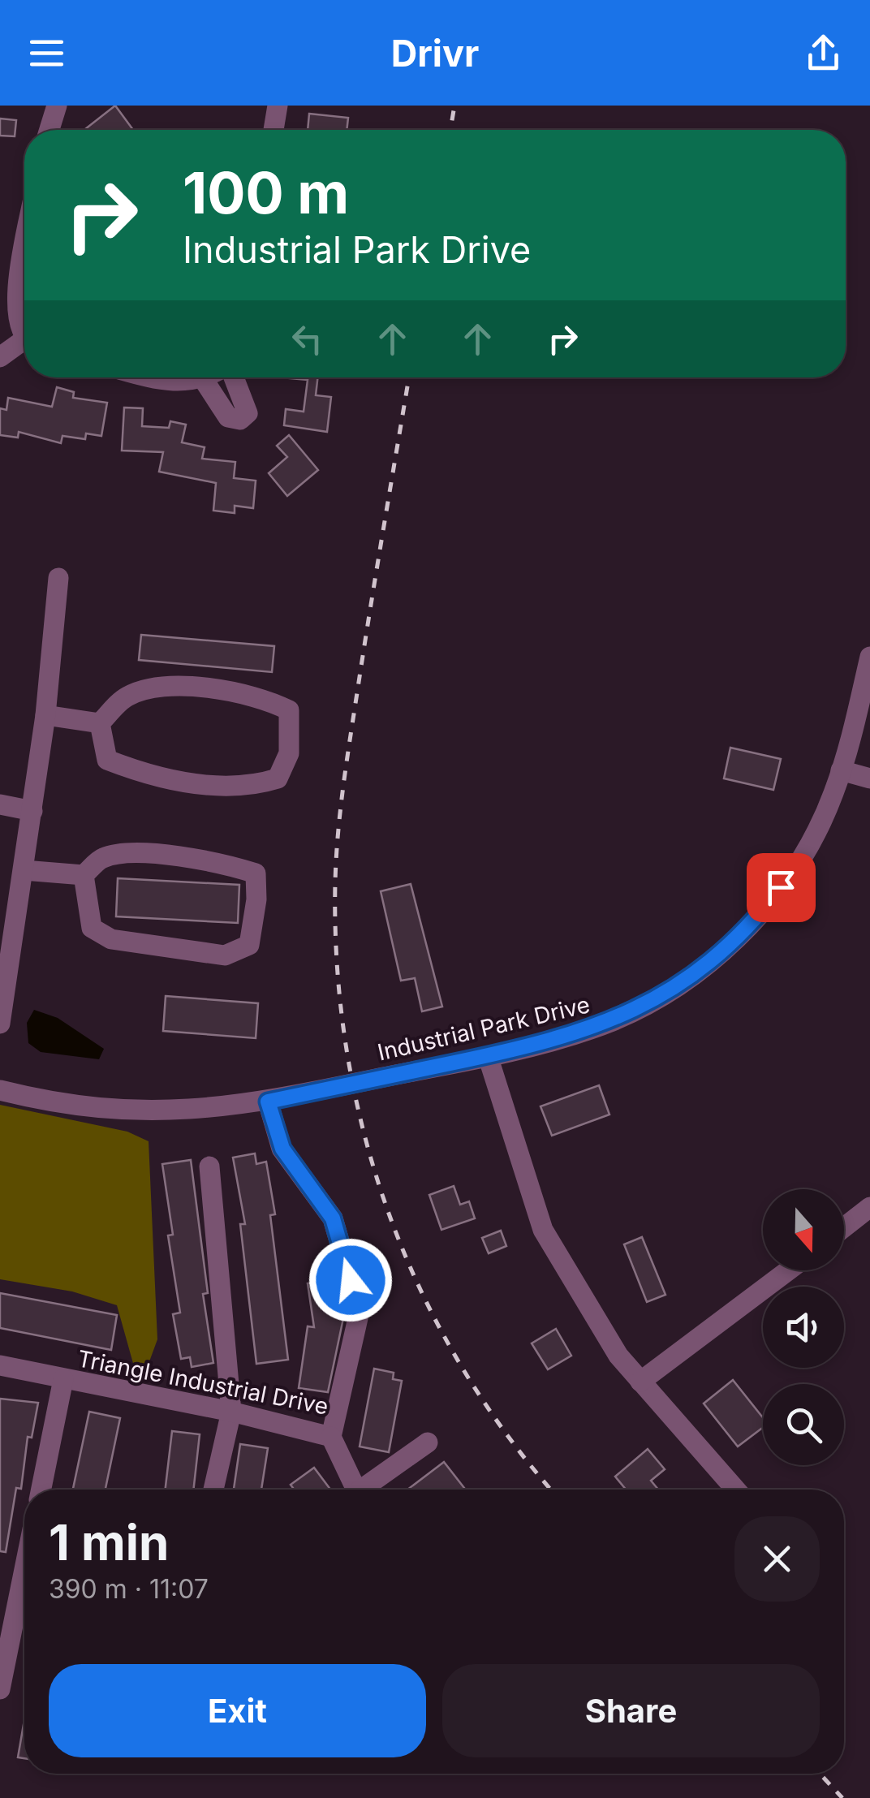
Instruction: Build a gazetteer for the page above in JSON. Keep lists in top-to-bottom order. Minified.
{"streets":{"street":["Industrial Park Drive","Triangle Industrial Drive"]},"crossings":[["Industrial Park Drive","Triangle Industrial Drive"]],"north":"bottom","page":{"header":"Drivr","turn":["100 m","Industrial Park Drive"],"heading":["1 min","390 m · 11:07"],"buttons":["Exit","Share"]}}
